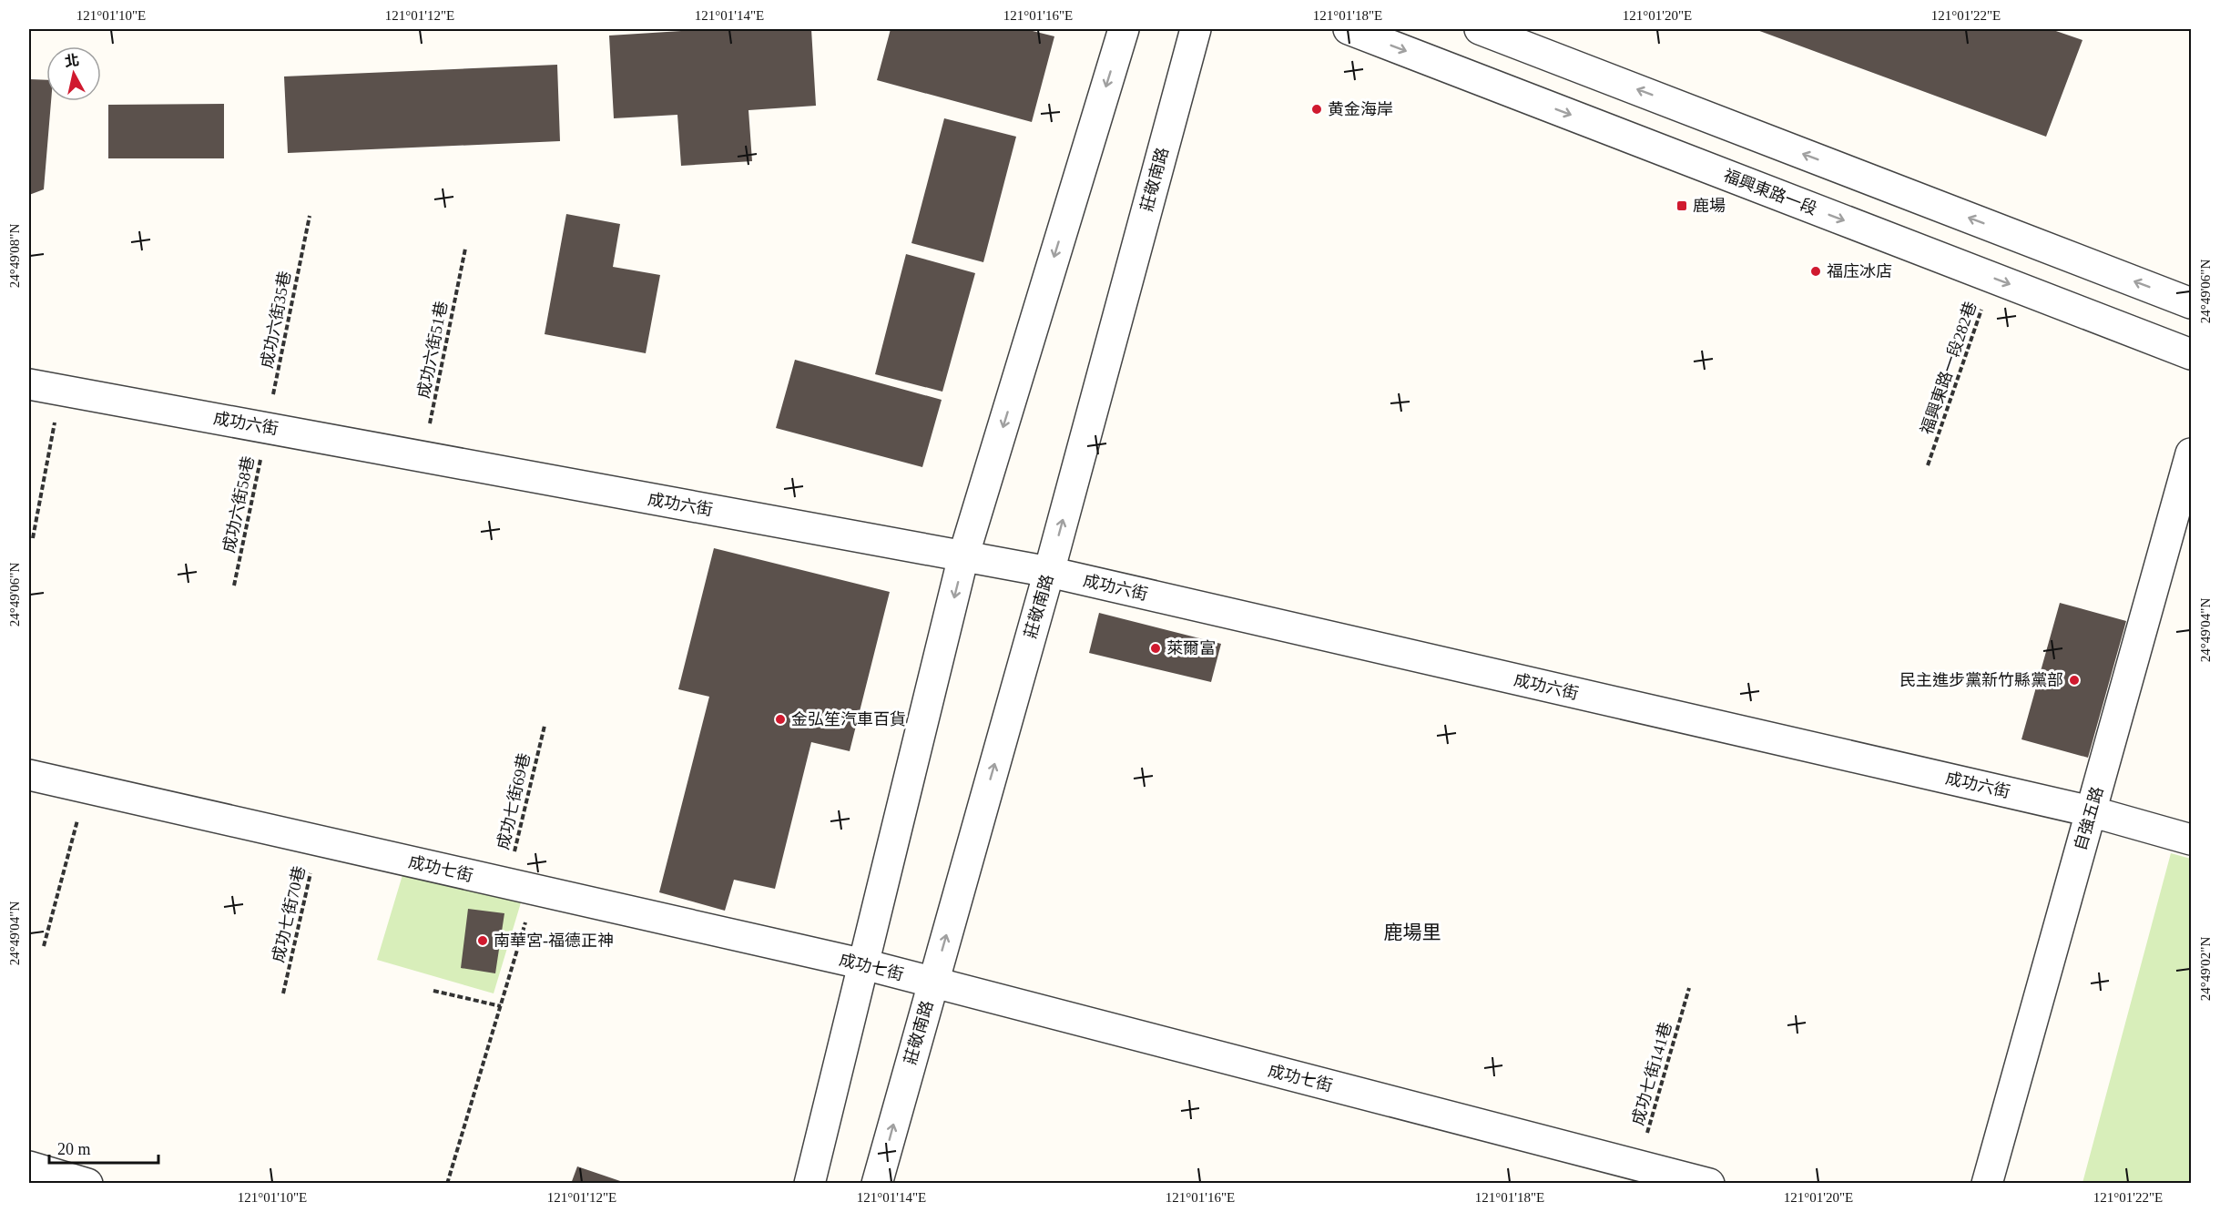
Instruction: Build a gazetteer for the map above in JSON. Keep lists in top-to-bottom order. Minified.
{"streets":{"street":["莊敬南路","福興東路一段","成功六街","自強五路","成功七街"],"path":["成功六街35巷","成功六街51巷","福興東路一段282巷","成功六街58巷","成功七街69巷","成功七街70巷","成功七街141巷"]},"crossings":[["莊敬南路","成功六街"],["莊敬南路","成功七街"],["福興東路一段","福興東路一段282巷"],["成功六街35巷","成功六街"],["成功六街35巷","成功六街58巷"],["成功六街51巷","成功六街"],["成功六街","成功六街58巷"],["成功六街","自強五路"],["成功七街69巷","成功七街"],["成功七街","成功七街70巷"],["成功七街","成功七街141巷"]],"districts":["鹿場里"],"places":{"other":["黄金海岸","福庒冰店","萊爾富","民主進步黨新竹縣黨部","金弘笙汽車百貨","南華宮-福德正神"],"transit":["鹿場"]},"scale_bar":"20 m","north":"top","coordinates":["121°01'10\"E","121°01'12\"E","121°01'14\"E","121°01'16\"E","121°01'18\"E","121°01'20\"E","121°01'22\"E","24°49'08\"N","24°49'06\"N","24°49'04\"N","24°49'02\"N"]}
